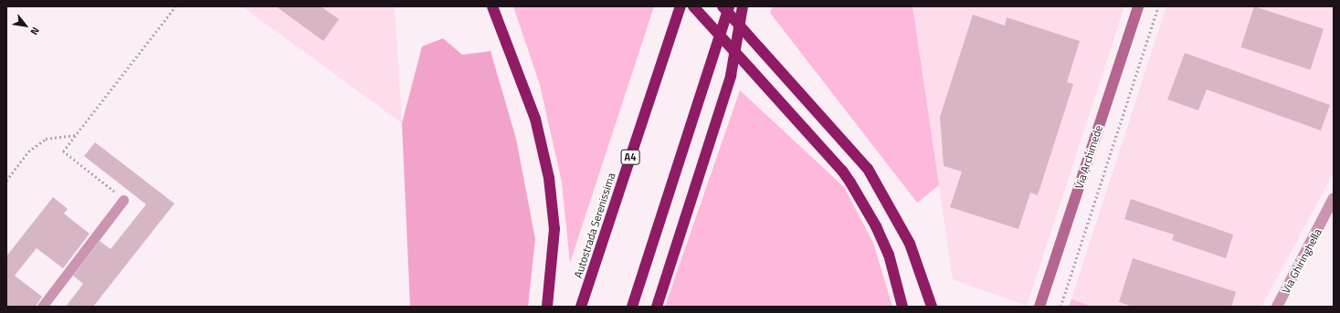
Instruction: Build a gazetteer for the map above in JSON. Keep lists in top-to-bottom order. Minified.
{"streets":{"highway":["A4","Autostrada Serenissima"],"street":["Via Archimede","Via Ghiringhella"]},"north":"bottom right"}
